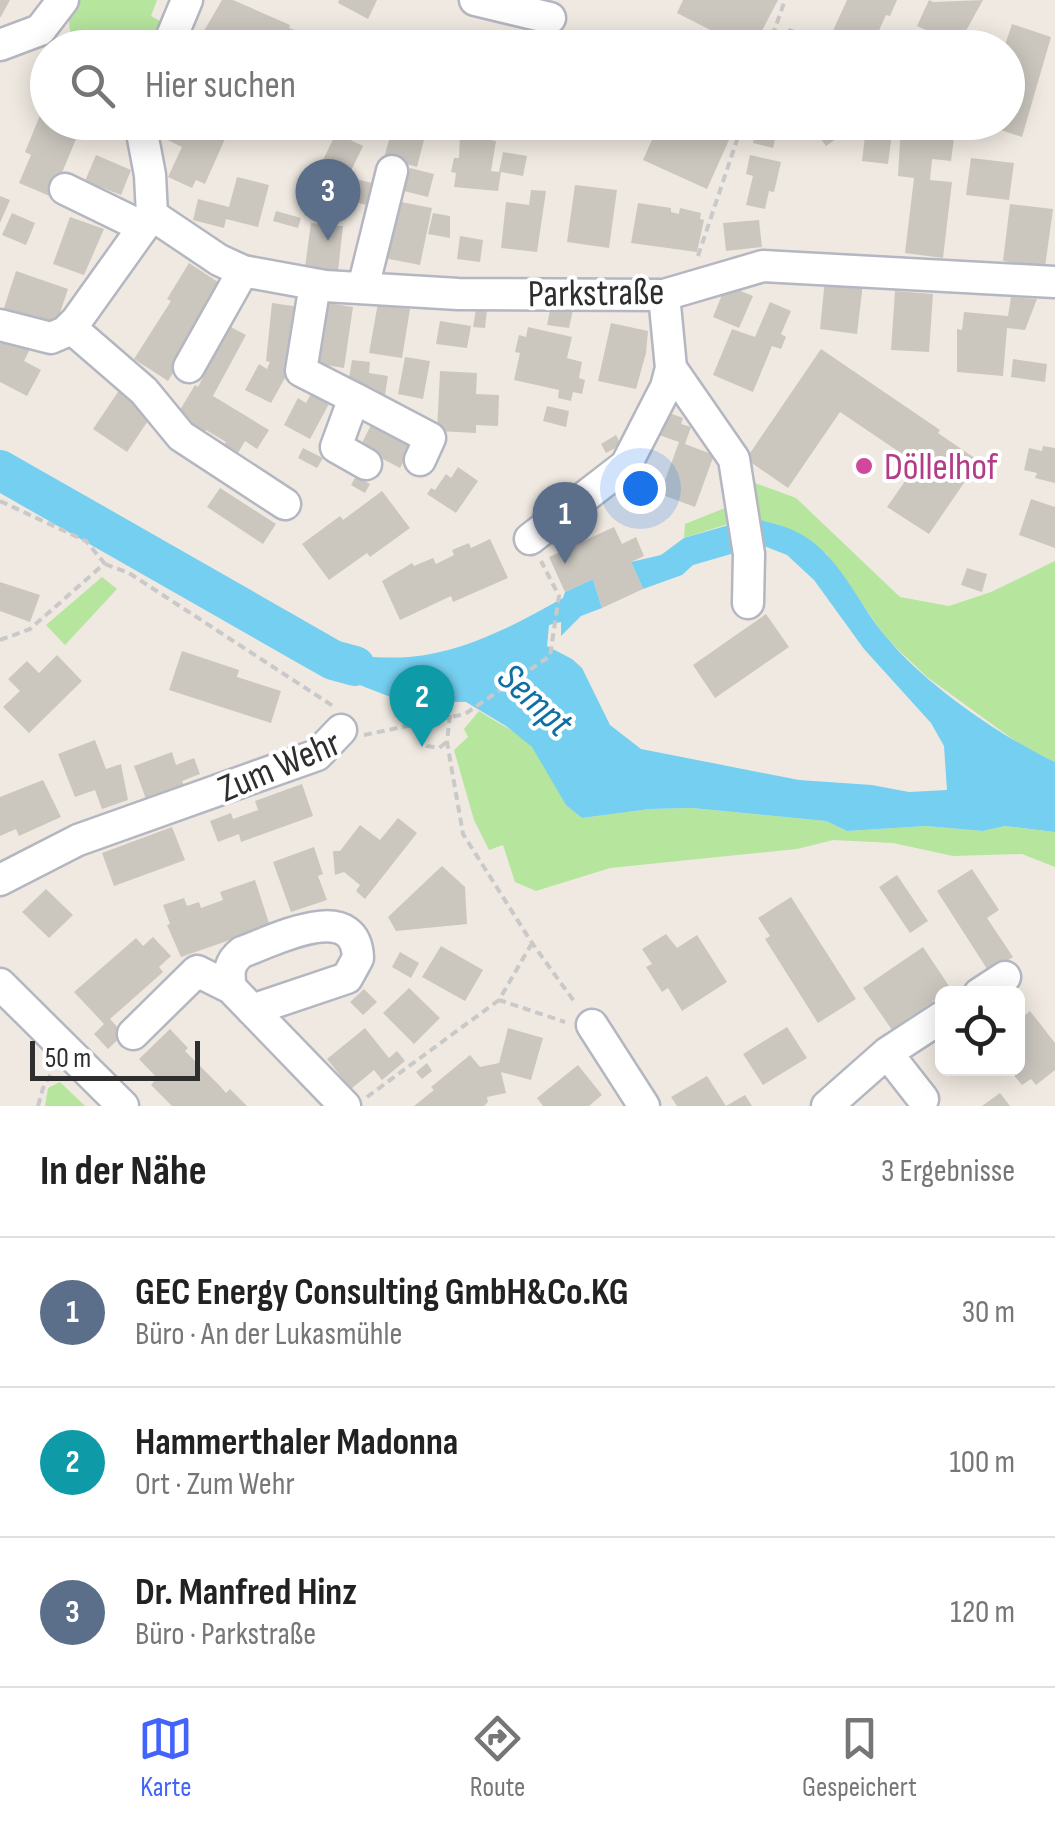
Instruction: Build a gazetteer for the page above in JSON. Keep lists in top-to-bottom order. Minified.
{"streets":{"street":["Parkstraße","Zum Wehr"]},"water":["Sempt"],"places":["Döllelhof"],"scale_bar":"50 m","page":{"search":"Hier suchen","pins":["3","1","2"],"scale":"50 m","heading":["In der Nähe","3 Ergebnisse"],"list":[{"mark":"1","name":"GEC Energy Consulting GmbH&Co.KG","note":"Büro · An der Lukasmühle","value":"30 m"},{"mark":"2","name":"Hammerthaler Madonna","note":"Ort · Zum Wehr","value":"100 m"},{"mark":"3","name":"Dr. Manfred Hinz","note":"Büro · Parkstraße","value":"120 m"}],"nav":["Karte","Route","Gespeichert"]}}
